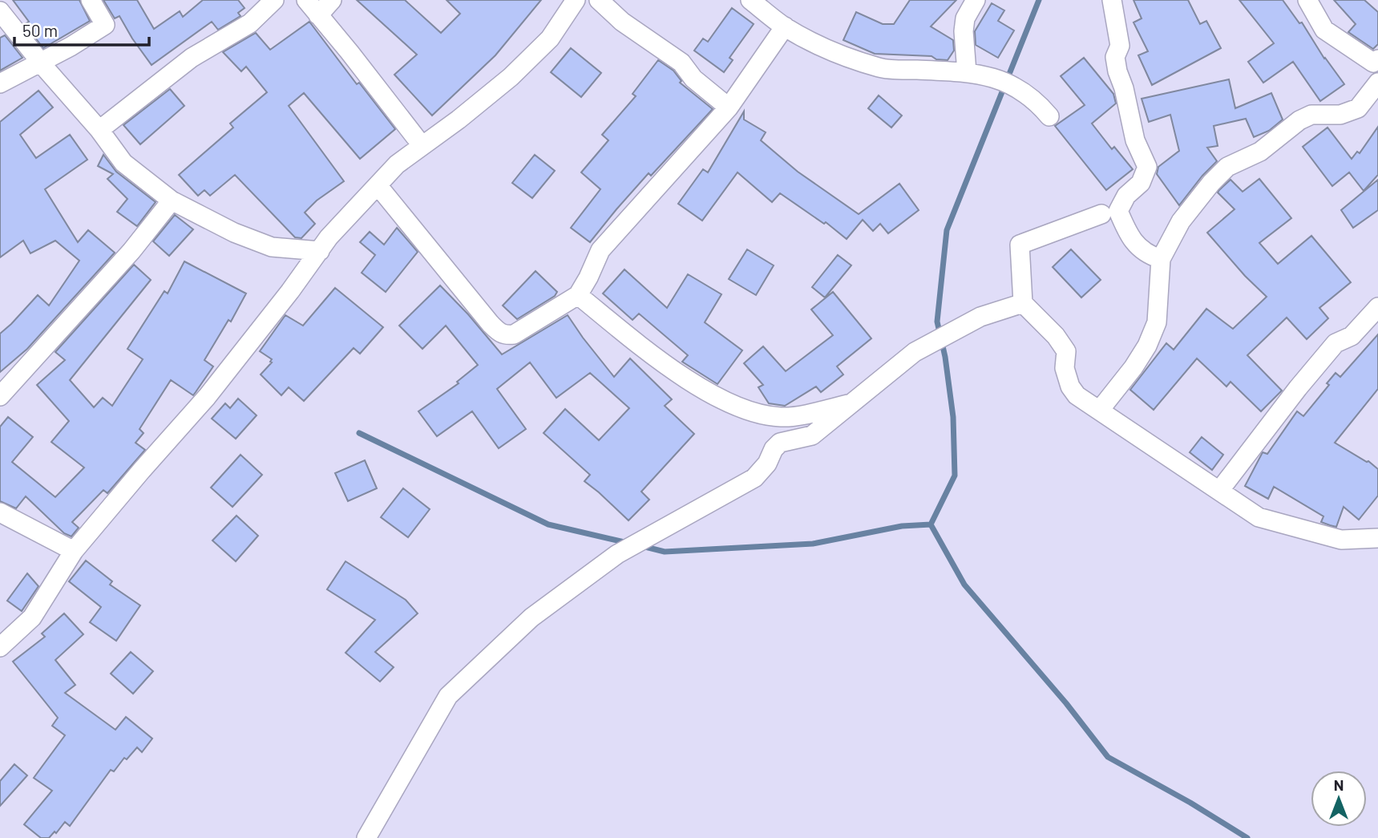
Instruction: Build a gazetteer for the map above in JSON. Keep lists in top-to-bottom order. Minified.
{"scale_bar":"50 m","north":"top"}
